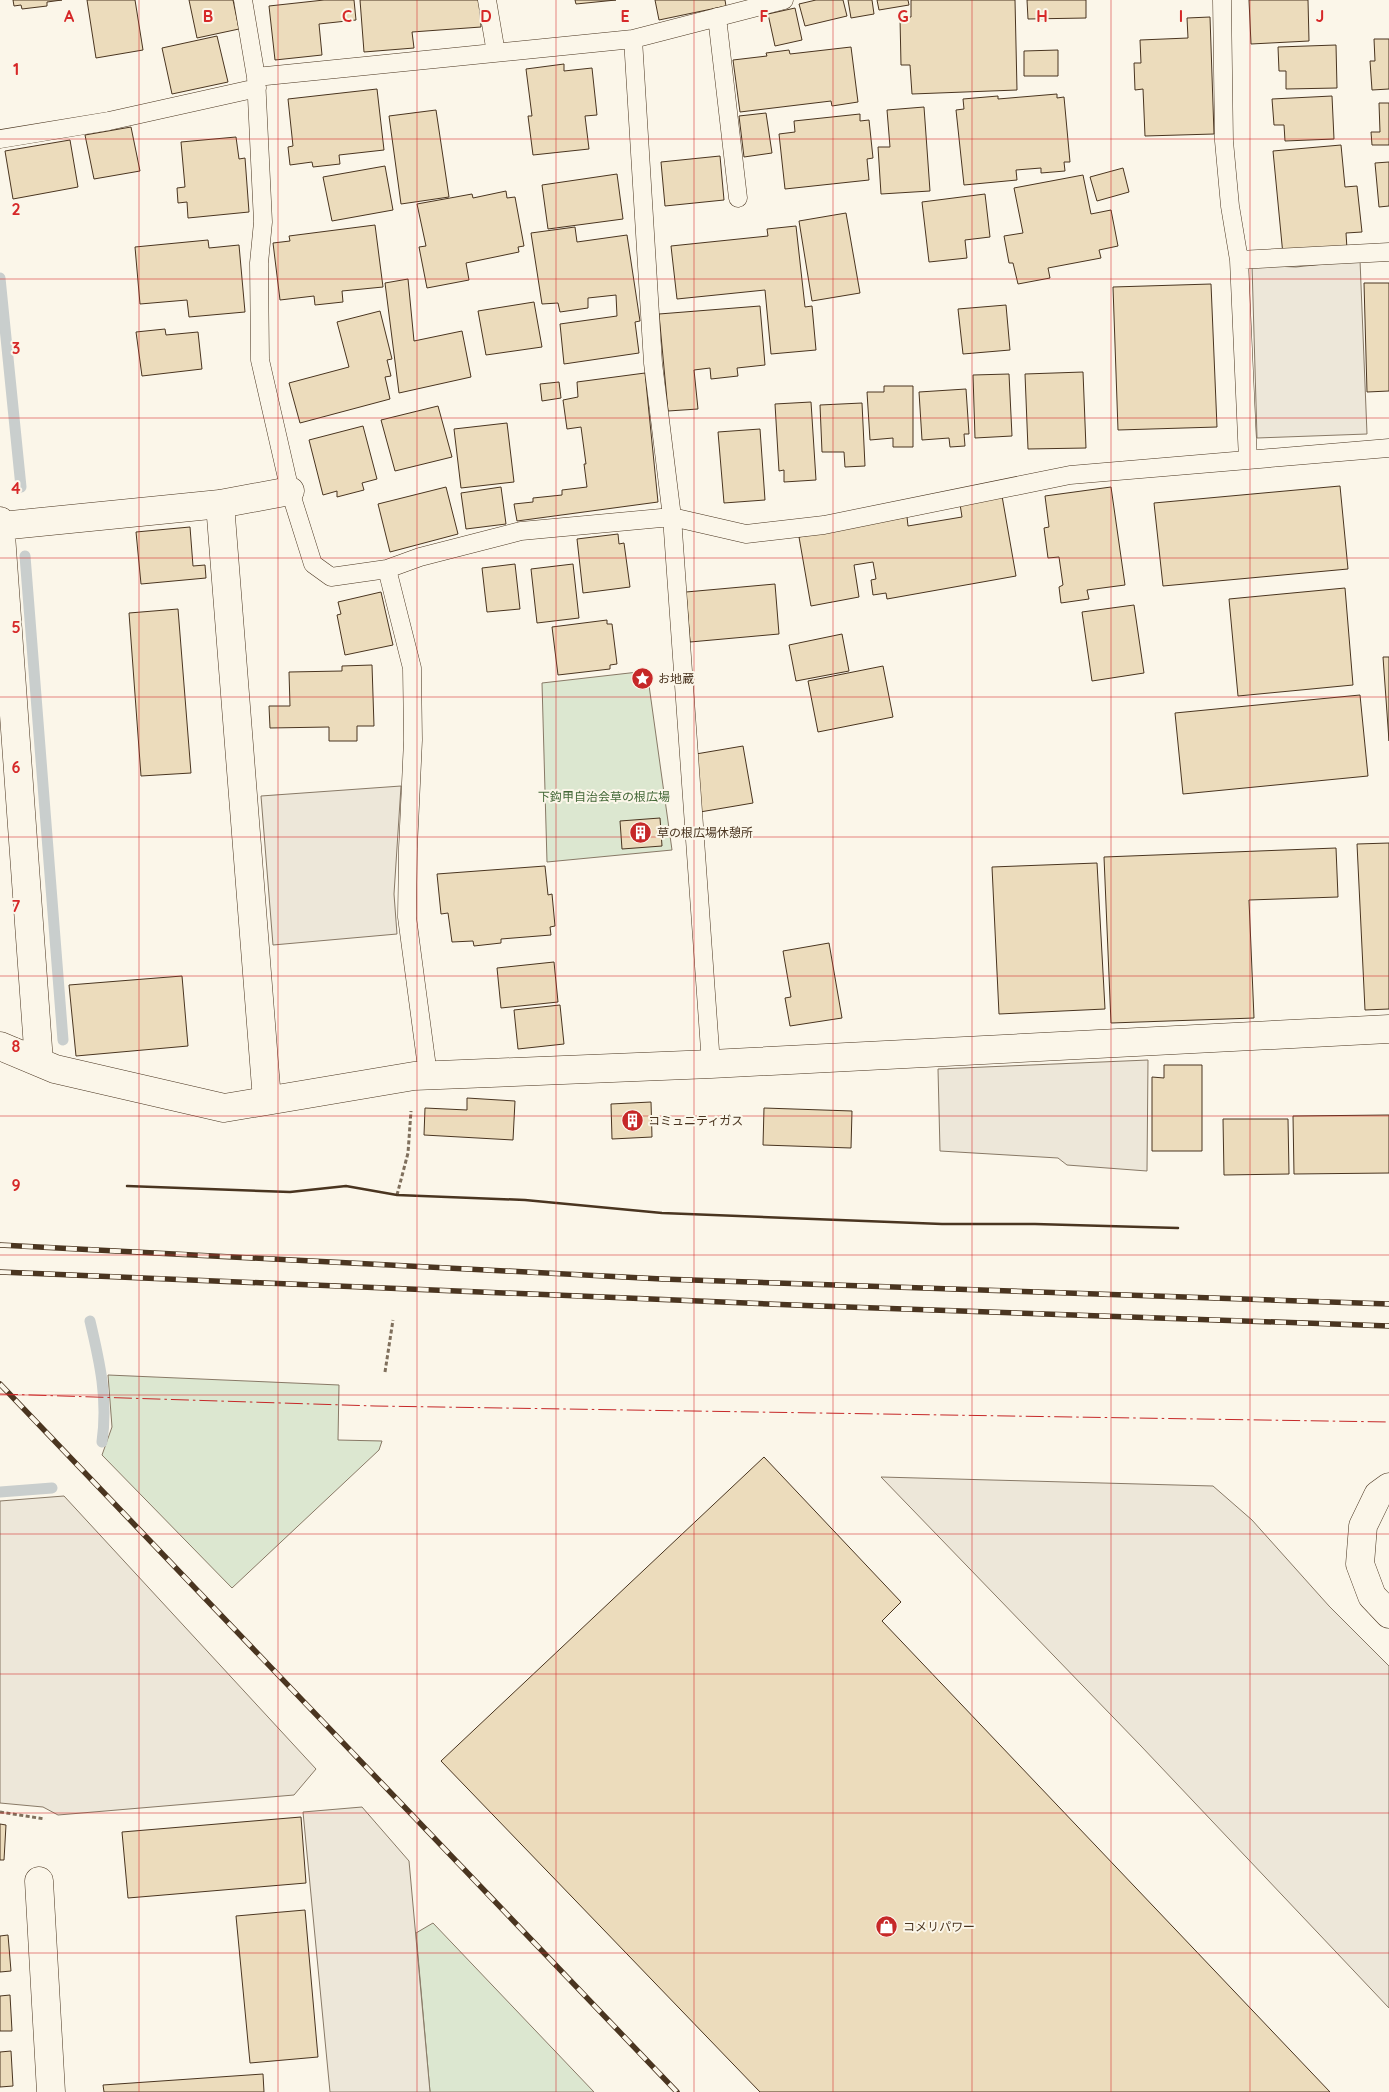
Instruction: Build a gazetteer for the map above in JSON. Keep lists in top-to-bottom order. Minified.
{"parks":["下鈎甲自治会草の根広場"],"places":{"place":["お地蔵"],"building":["草の根広場休憩所","コミュニティガス"],"shop":["コメリパワー"]},"grid":{"columns":["A","B","C","D","E","F","G","H","I","J"],"rows":["1","2","3","4","5","6","7","8","9"]}}
